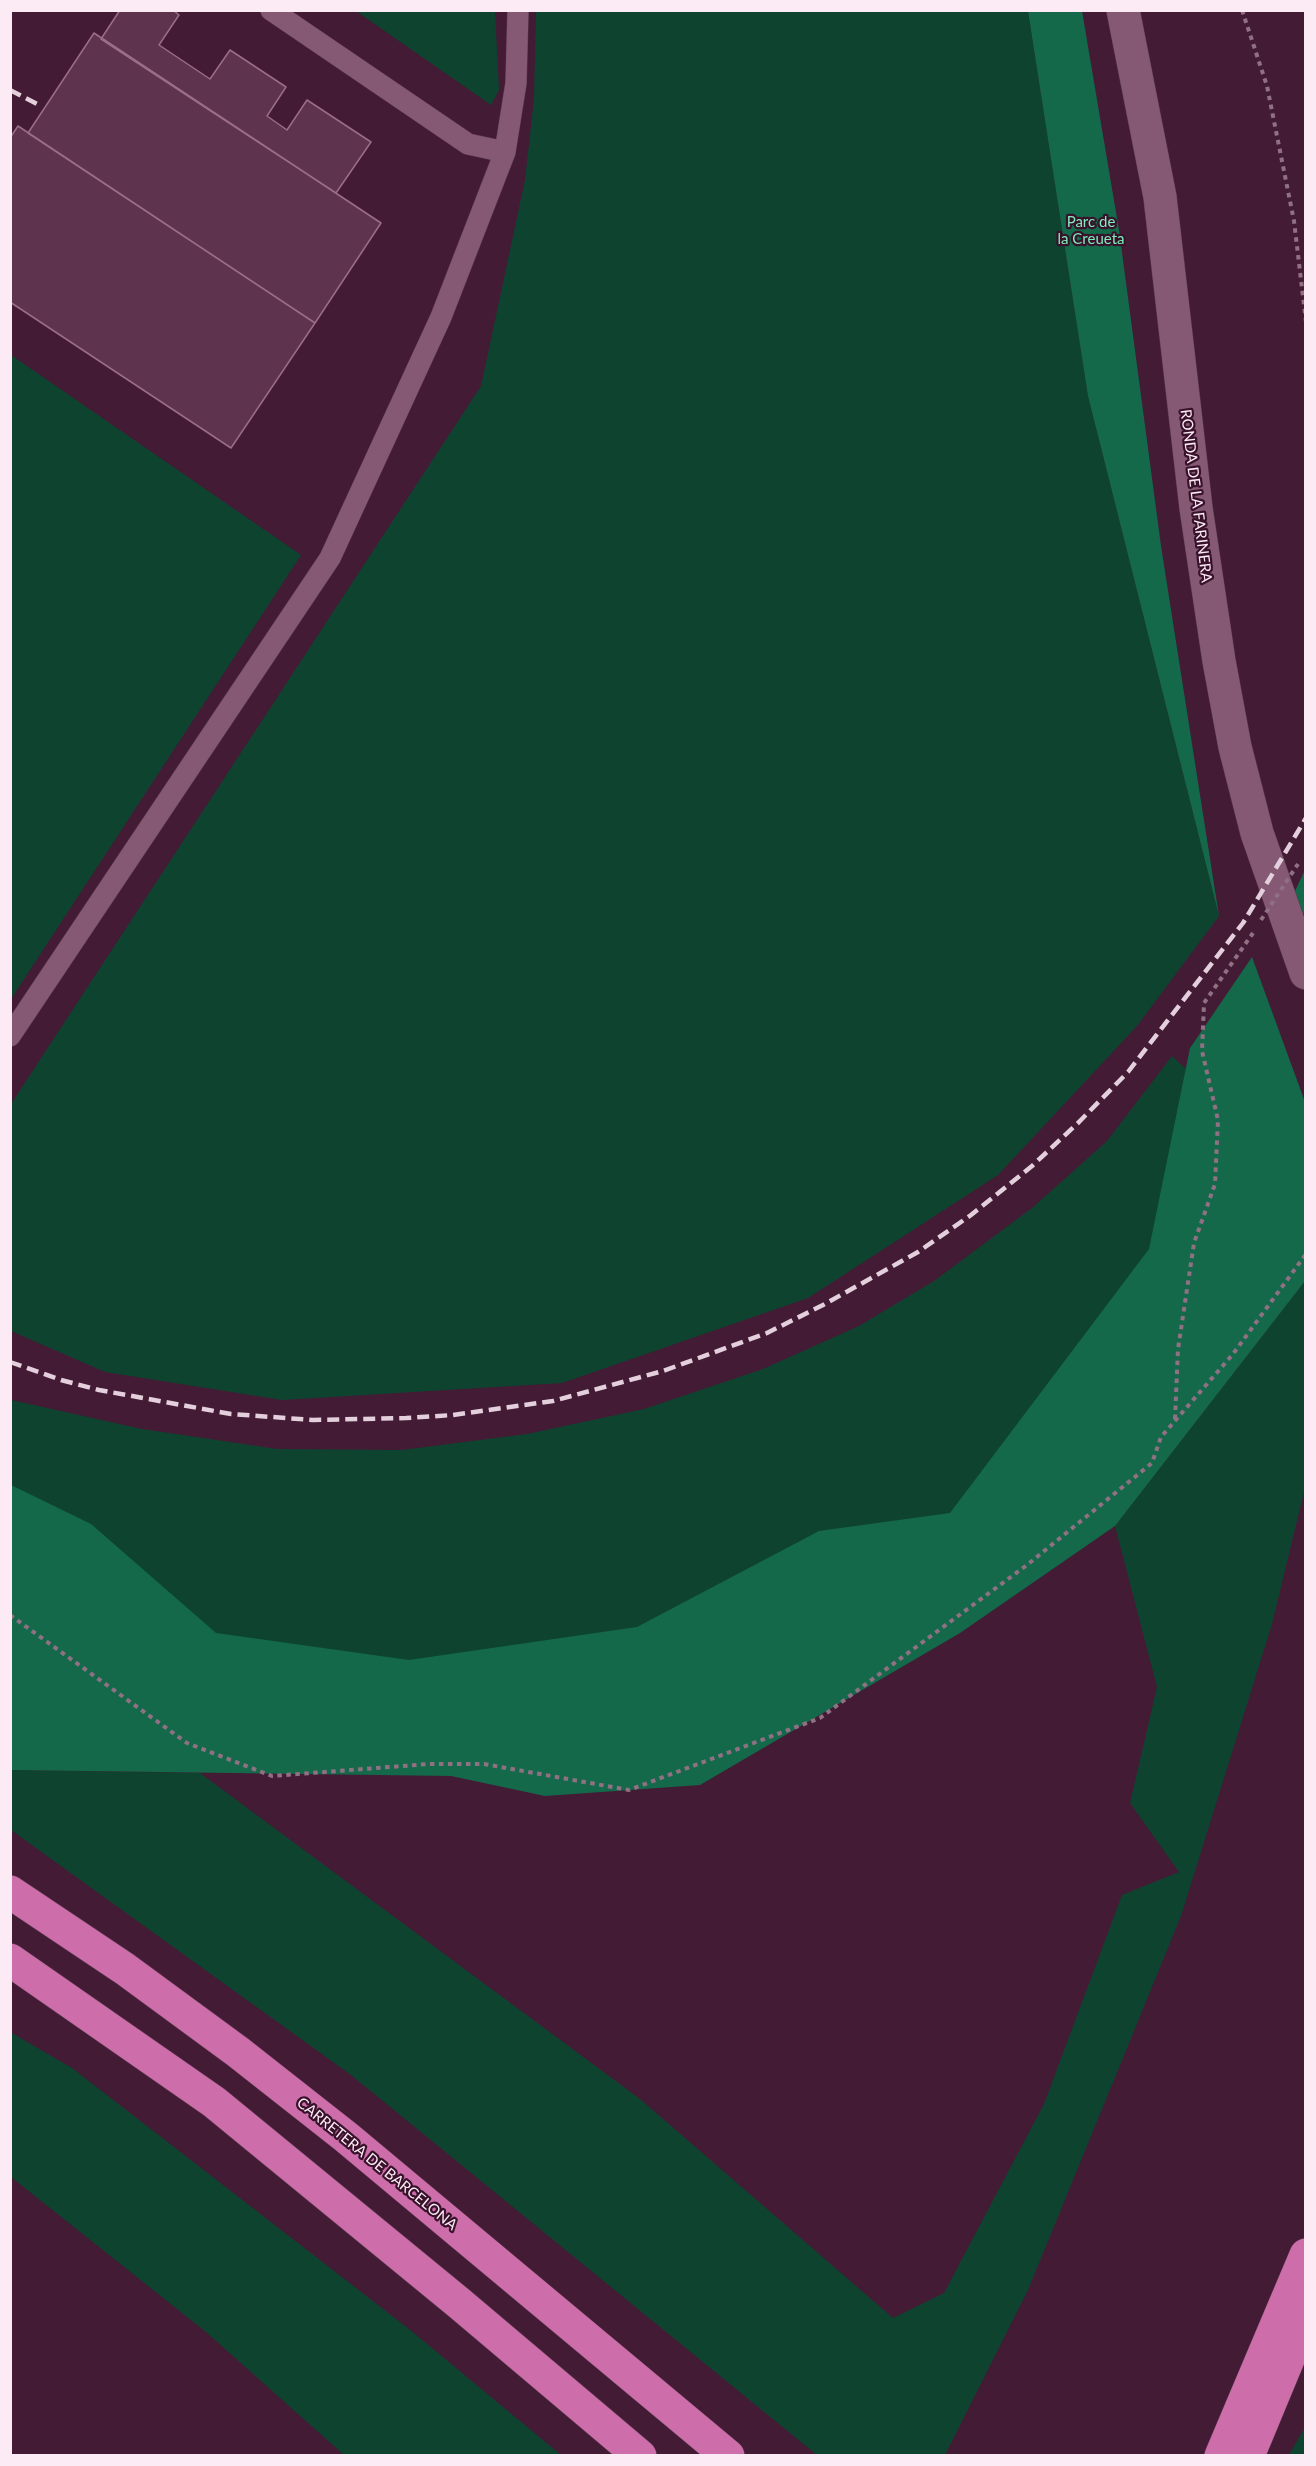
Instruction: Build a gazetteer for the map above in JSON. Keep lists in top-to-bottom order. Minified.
{"streets":{"highway":["CARRETERA DE BARCELONA"],"street":["RONDA DE LA FARINERA"]},"parks":["Parc de la Creueta"]}
